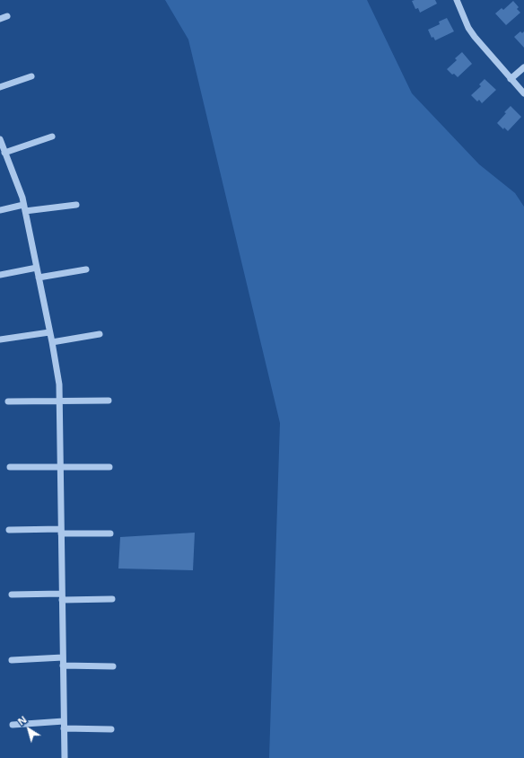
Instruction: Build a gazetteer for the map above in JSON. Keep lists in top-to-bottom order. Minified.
{"north":"top left"}
